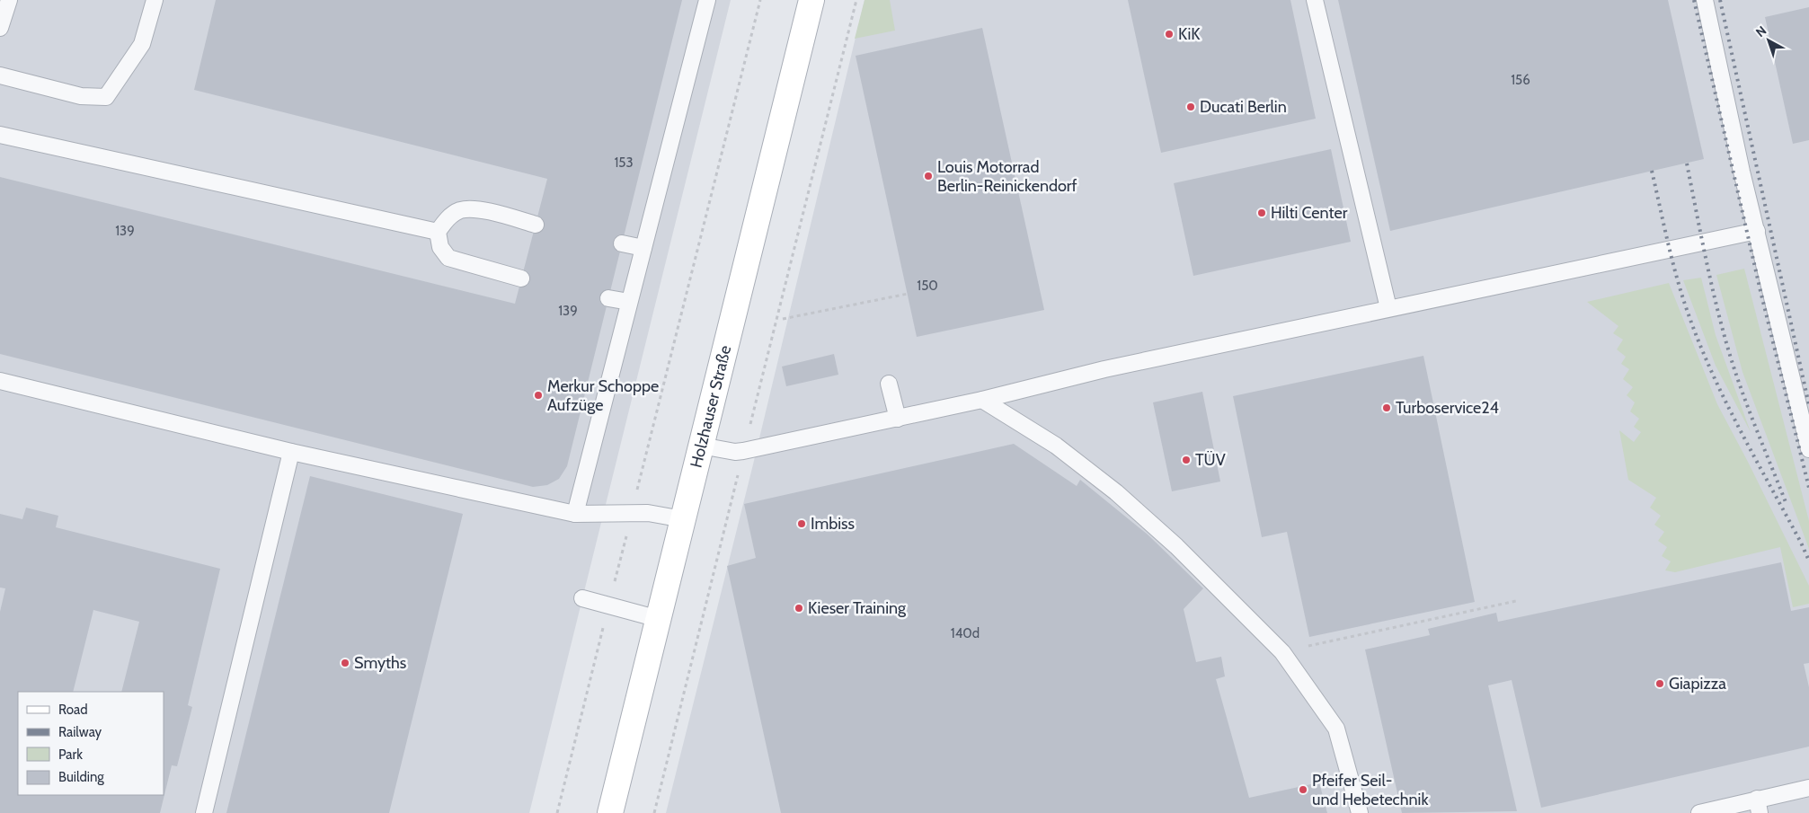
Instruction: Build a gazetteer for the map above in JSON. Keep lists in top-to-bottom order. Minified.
{"streets":{"main road":["Holzhauser Straße"]},"places":["KiK","Ducati Berlin","Louis Motorrad Berlin-Reinickendorf","Hilti Center","Merkur Schoppe Aufzüge","Turboservice24","TÜV","Imbiss","Kieser Training","Smyths","Giapizza","Pfeifer Seil- und Hebetechnik"],"house_numbers":["156","153","139","150","139","140d"],"legend":["Road","Railway","Park","Building"],"north":"top left"}
